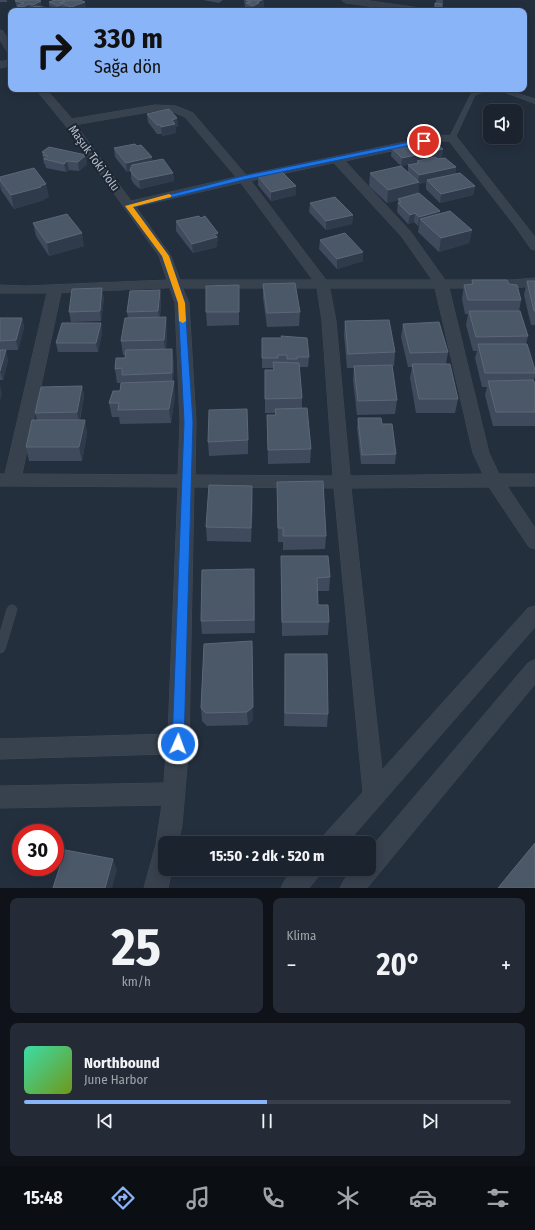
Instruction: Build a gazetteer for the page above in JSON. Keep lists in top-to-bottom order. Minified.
{"streets":{"street":["Maşuk Toki Yolu"]},"page":{"turn":["330 m","Sağa dön"],"limit":"30","trip":"15:50 · 2 dk · 520 m","tile":[["25","km/h"],"Klima"],"heat":["−","20°","+"],"song":["Northbound","June Harbor"],"tabs":"15:48"}}
